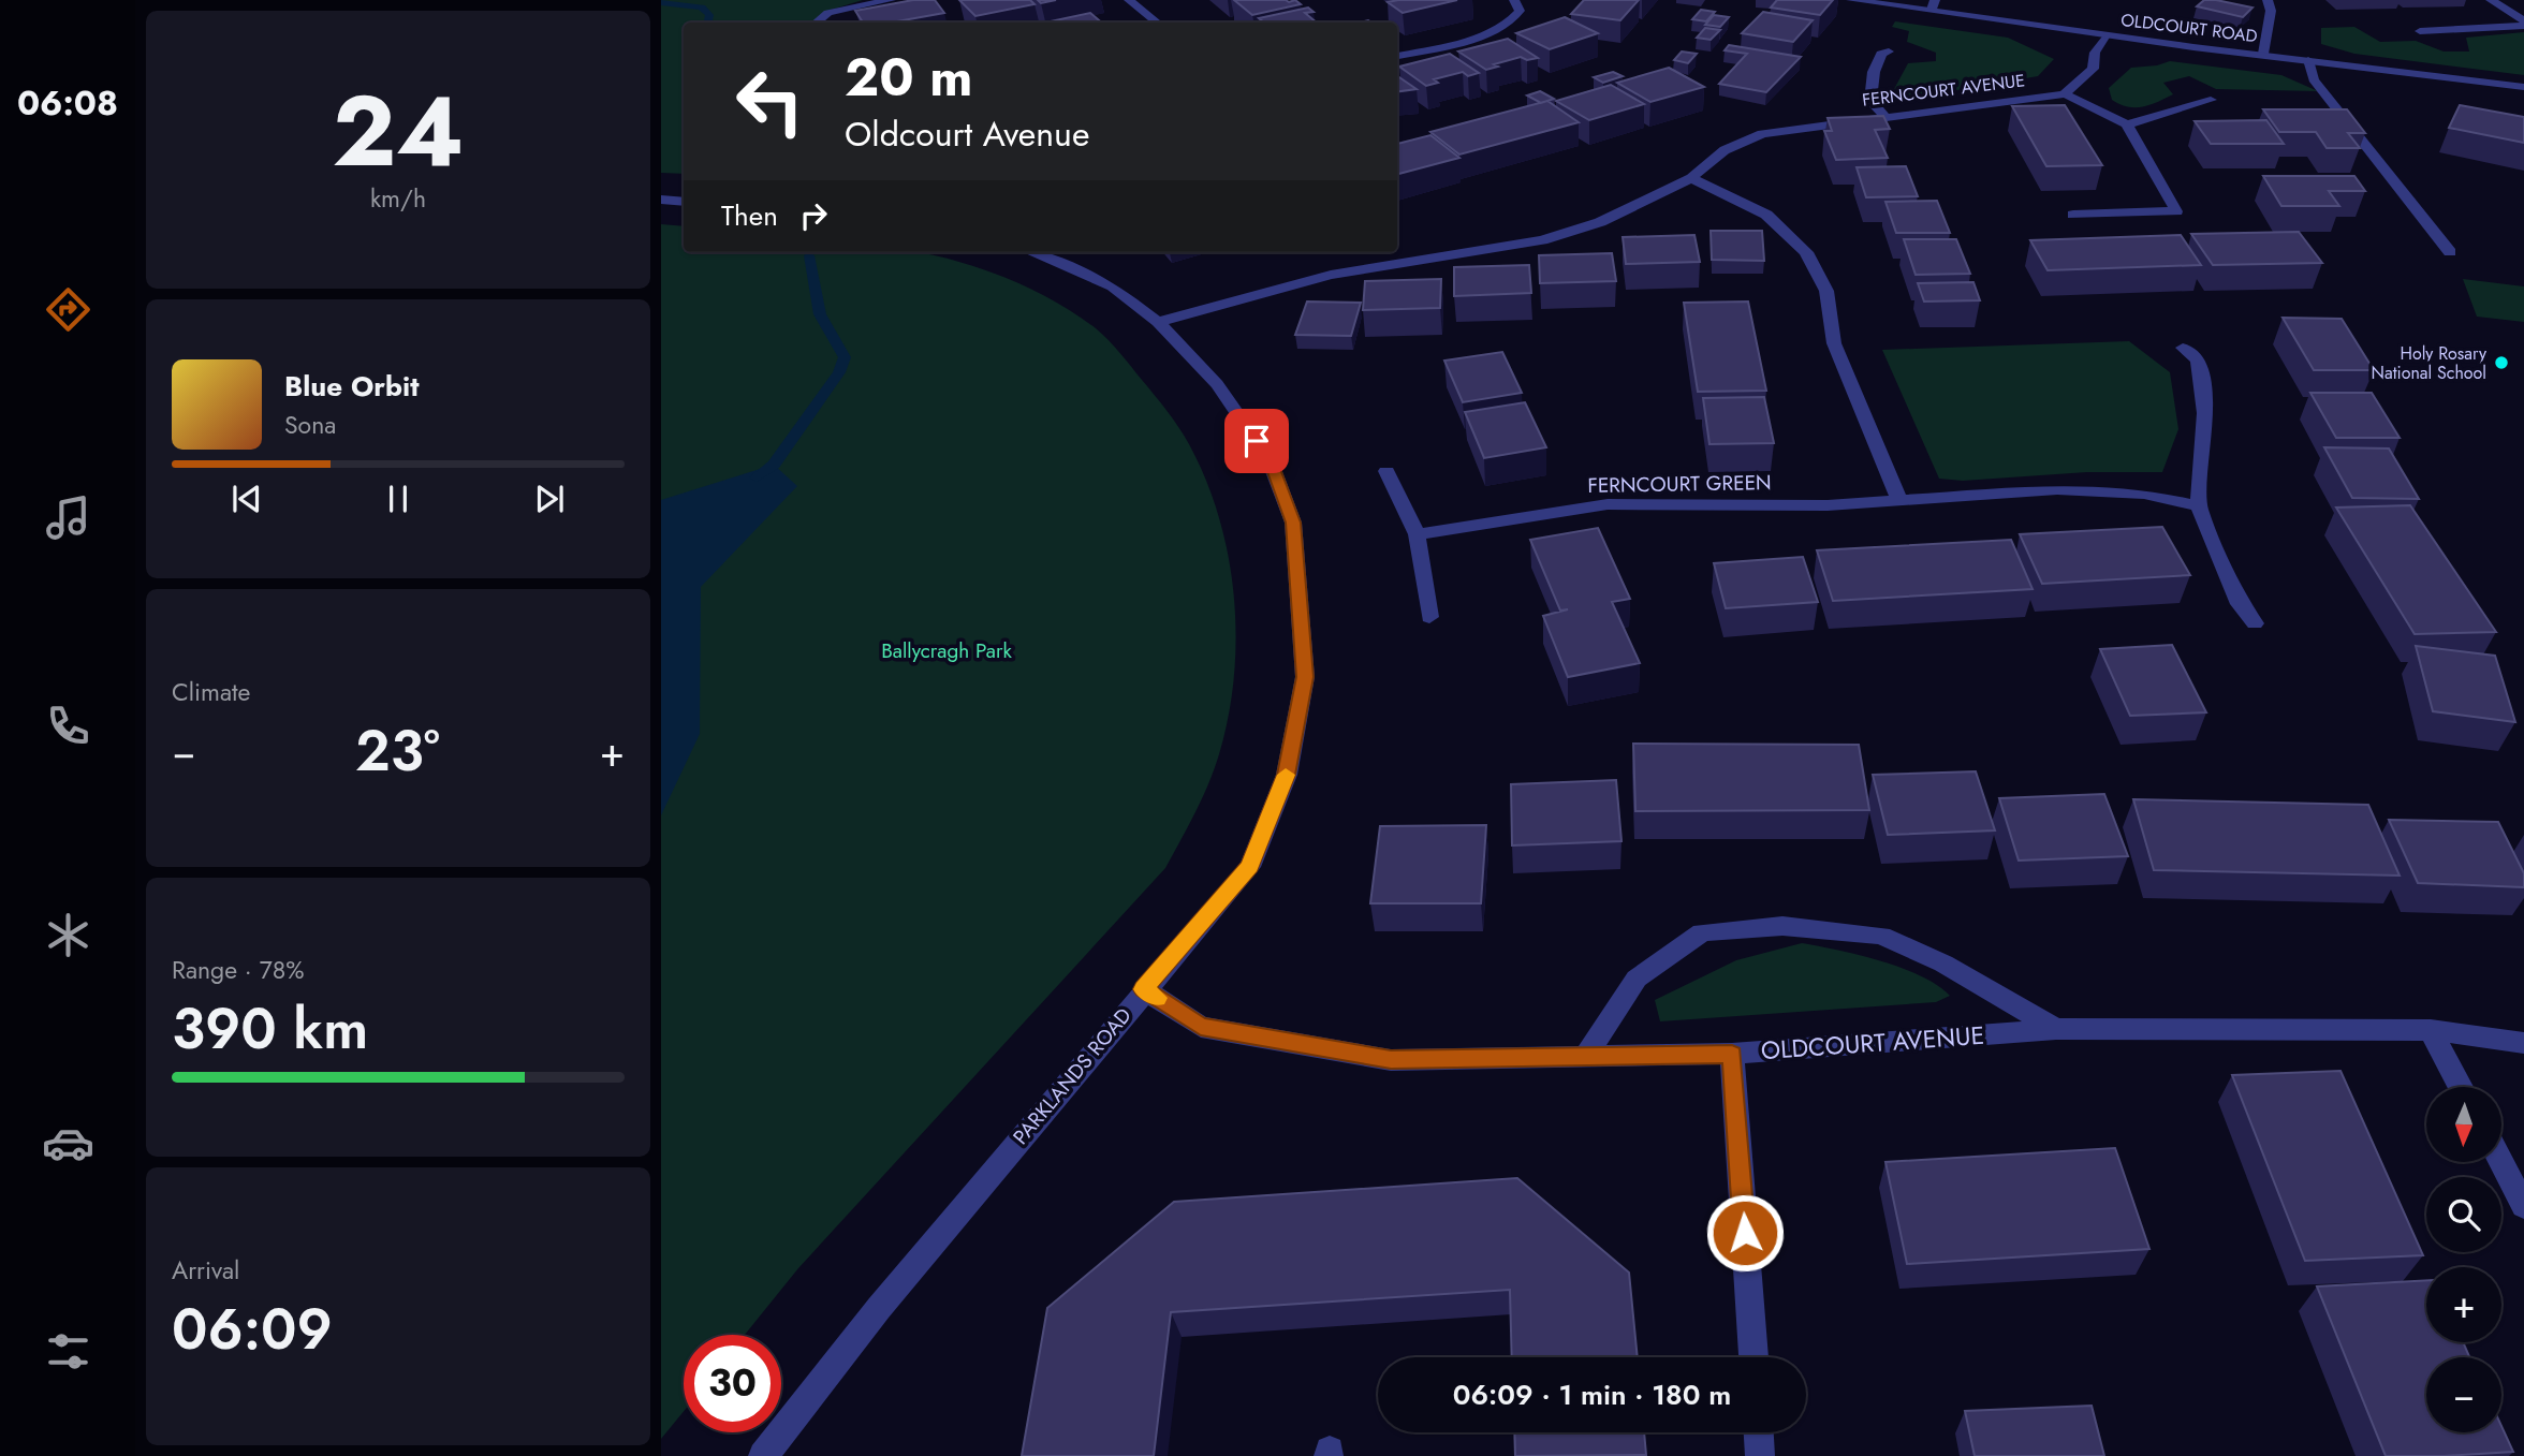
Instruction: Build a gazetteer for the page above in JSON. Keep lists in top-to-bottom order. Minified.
{"streets":{"street":["OLDCOURT ROAD","FERNCOURT AVENUE","FERNCOURT GREEN","OLDCOURT AVENUE","PARKLANDS ROAD"]},"crossings":[["FERNCOURT AVENUE","PARKLANDS ROAD"],["OLDCOURT AVENUE","PARKLANDS ROAD"]],"parks":["Ballycragh Park"],"places":["Holy Rosary National School"],"north":"bottom","page":{"tabs":"06:08","tile":[["24","km/h"],"Climate",["Range · 78%","390 km"],["Arrival","06:09"]],"turn":["20 m","Oldcourt Avenue"],"then":"Then","song":["Blue Orbit","Sona"],"heat":["−","23°","+"],"map_buttons":["+","−"],"limit":"30","trip":"06:09 · 1 min · 180 m"}}
